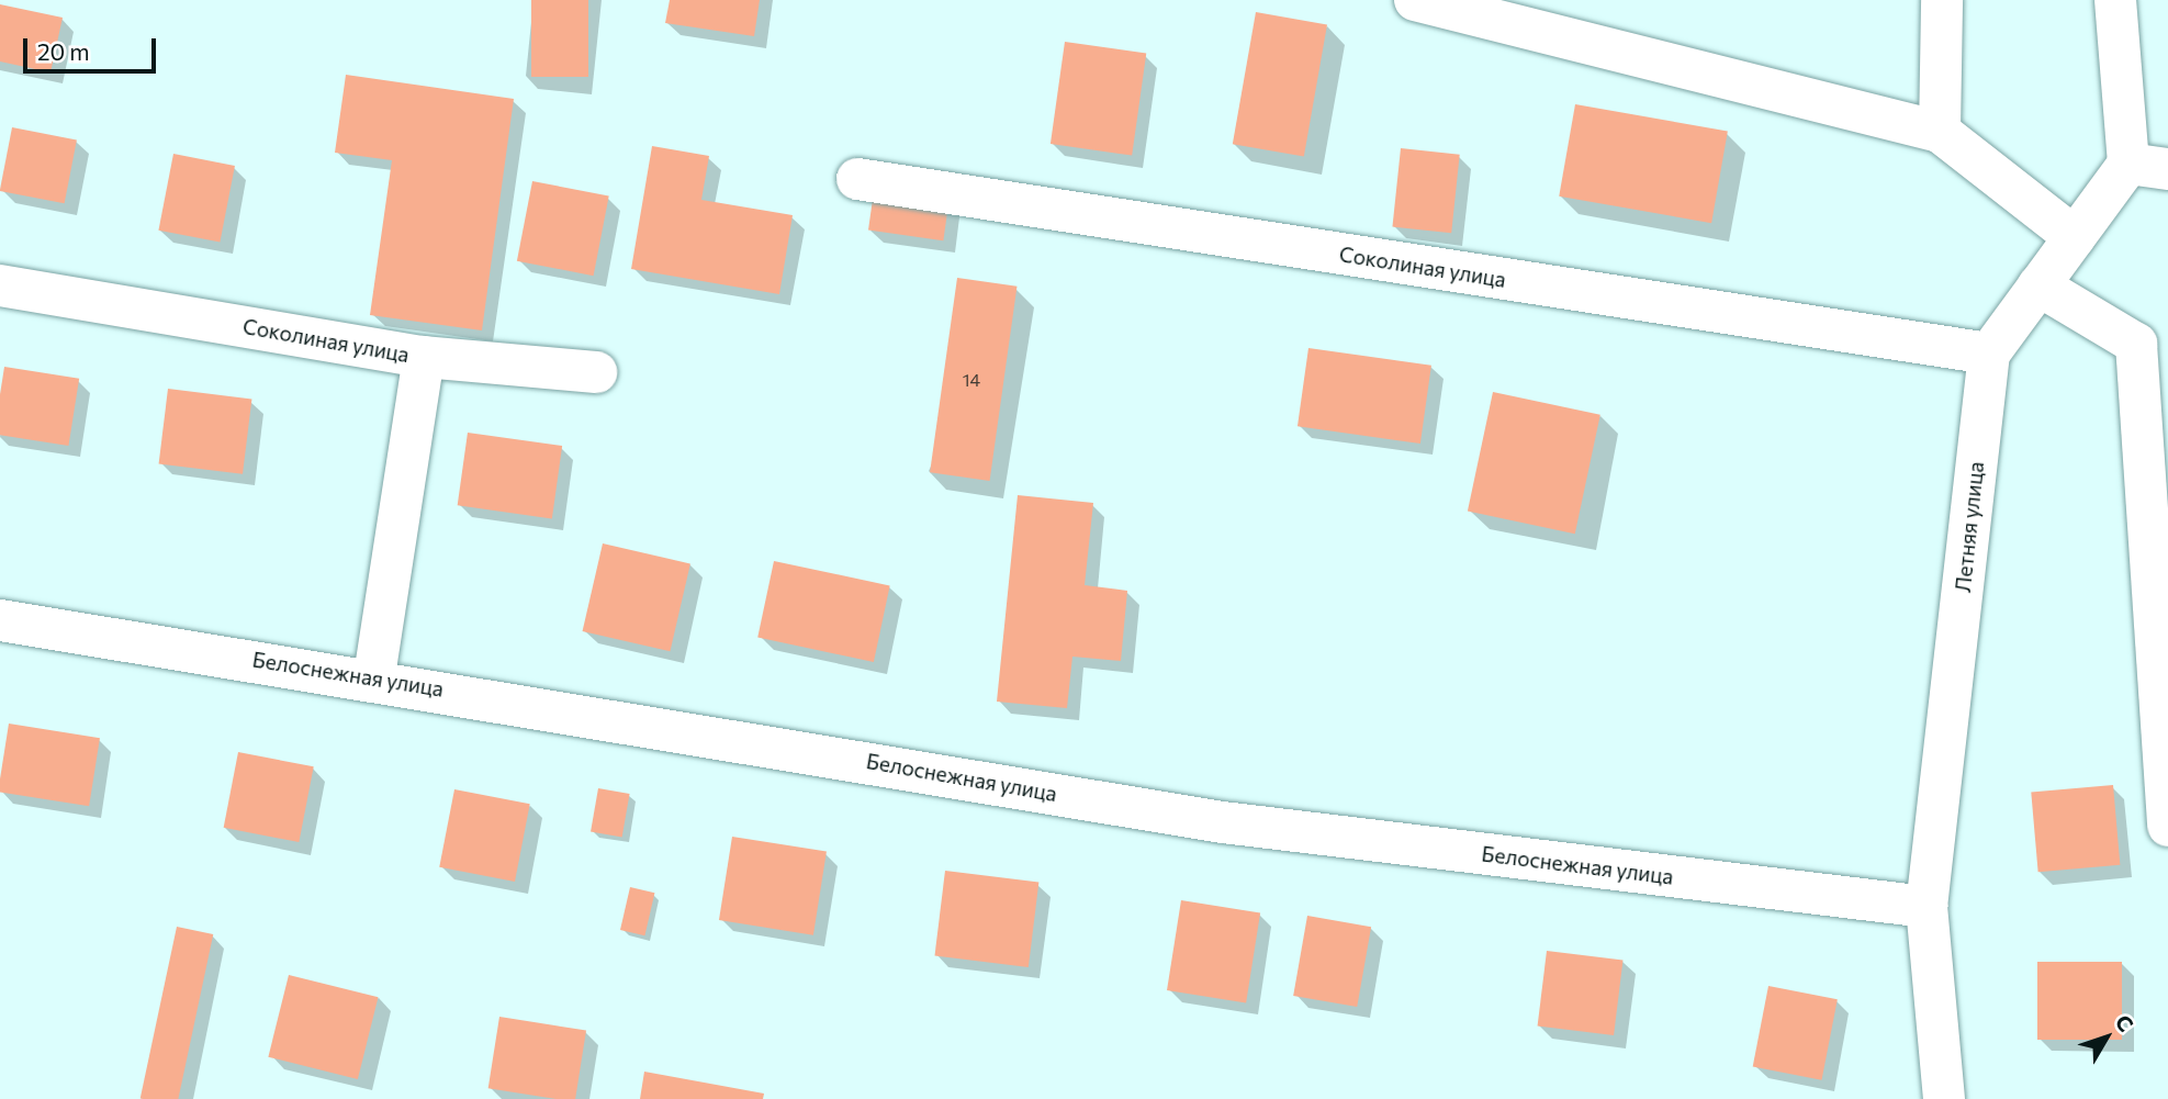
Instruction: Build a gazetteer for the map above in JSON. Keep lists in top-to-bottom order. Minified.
{"streets":{"street":["Соколиная улица","Летняя улица","Белоснежная улица"]},"crossings":[["Соколиная улица","Летняя улица"],["Соколиная улица","Белоснежная улица"],["Летняя улица","Белоснежная улица"]],"house_numbers":["14"],"scale_bar":"20 m","north":"top right"}
